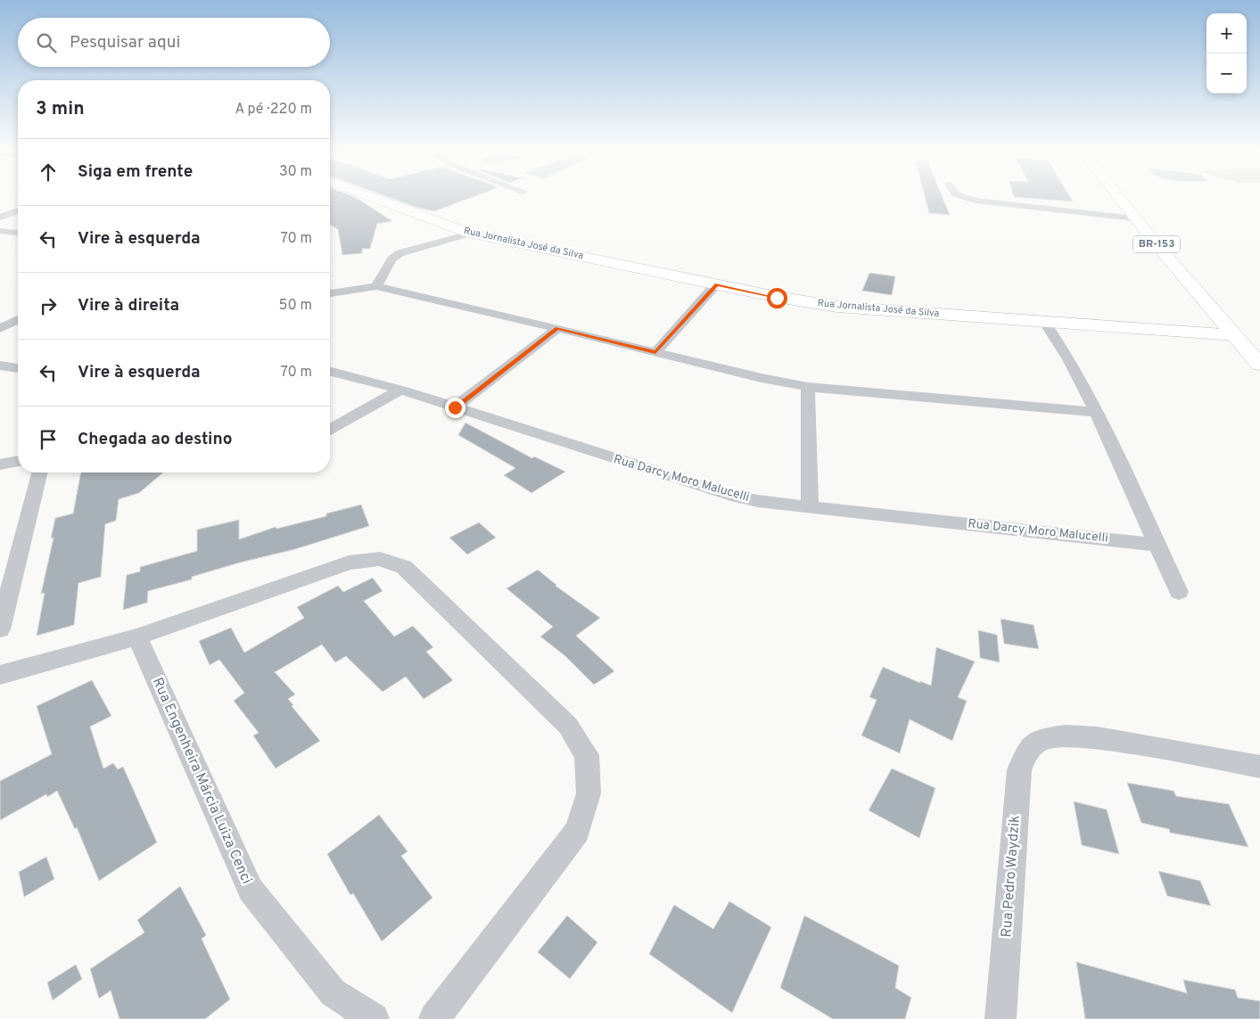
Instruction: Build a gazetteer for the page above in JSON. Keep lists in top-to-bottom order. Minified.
{"streets":{"main road":["Rua Jornalista José da Silva","BR-153"],"street":["Rua Darcy Moro Malucelli","Rua Engenheira Márcia Luiza Cenci","Rua Pedro Waydzik"]},"crossings":[["Rua Jornalista José da Silva","BR-153"]],"page":{"map_buttons":["+","−"],"search":"Pesquisar aqui","heading":["3 min","A pé · 220 m"],"list":[["Siga em frente","30 m"],["Vire à esquerda","70 m"],["Vire à direita","50 m"],["Vire à esquerda","70 m"],"Chegada ao destino"]}}
